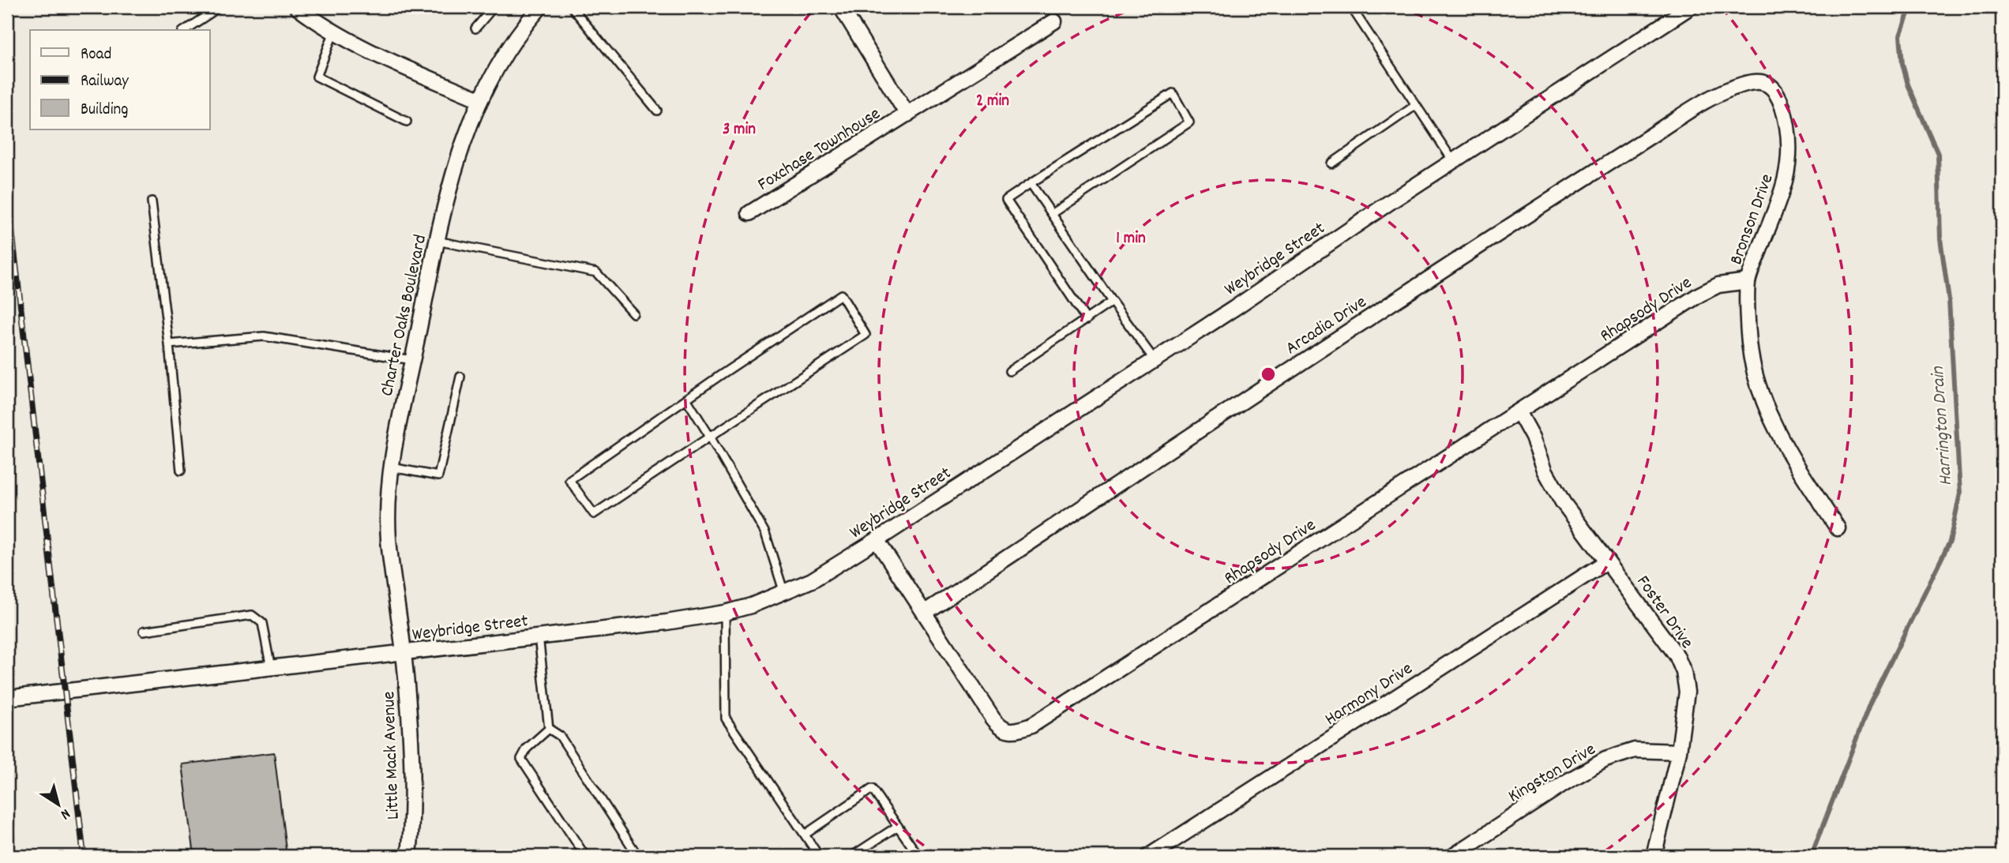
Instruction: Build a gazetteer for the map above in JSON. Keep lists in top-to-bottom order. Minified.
{"streets":{"street":["Foxchase Townhouse","Bronson Drive","Weybridge Street","Rhapsody Drive","Charter Oaks Boulevard","Arcadia Drive","Foster Drive","Harmony Drive","Little Mack Avenue","Kingston Drive"]},"crossings":[["Bronson Drive","Rhapsody Drive"],["Bronson Drive","Arcadia Drive"],["Weybridge Street","Rhapsody Drive"],["Weybridge Street","Charter Oaks Boulevard"],["Weybridge Street","Little Mack Avenue"],["Rhapsody Drive","Arcadia Drive"],["Rhapsody Drive","Foster Drive"],["Charter Oaks Boulevard","Little Mack Avenue"],["Foster Drive","Harmony Drive"],["Foster Drive","Kingston Drive"]],"water":["Harrington Drain"],"legend":["Road","Railway","Building"],"north":"bottom right","rings":["2 min","3 min","1 min"]}
